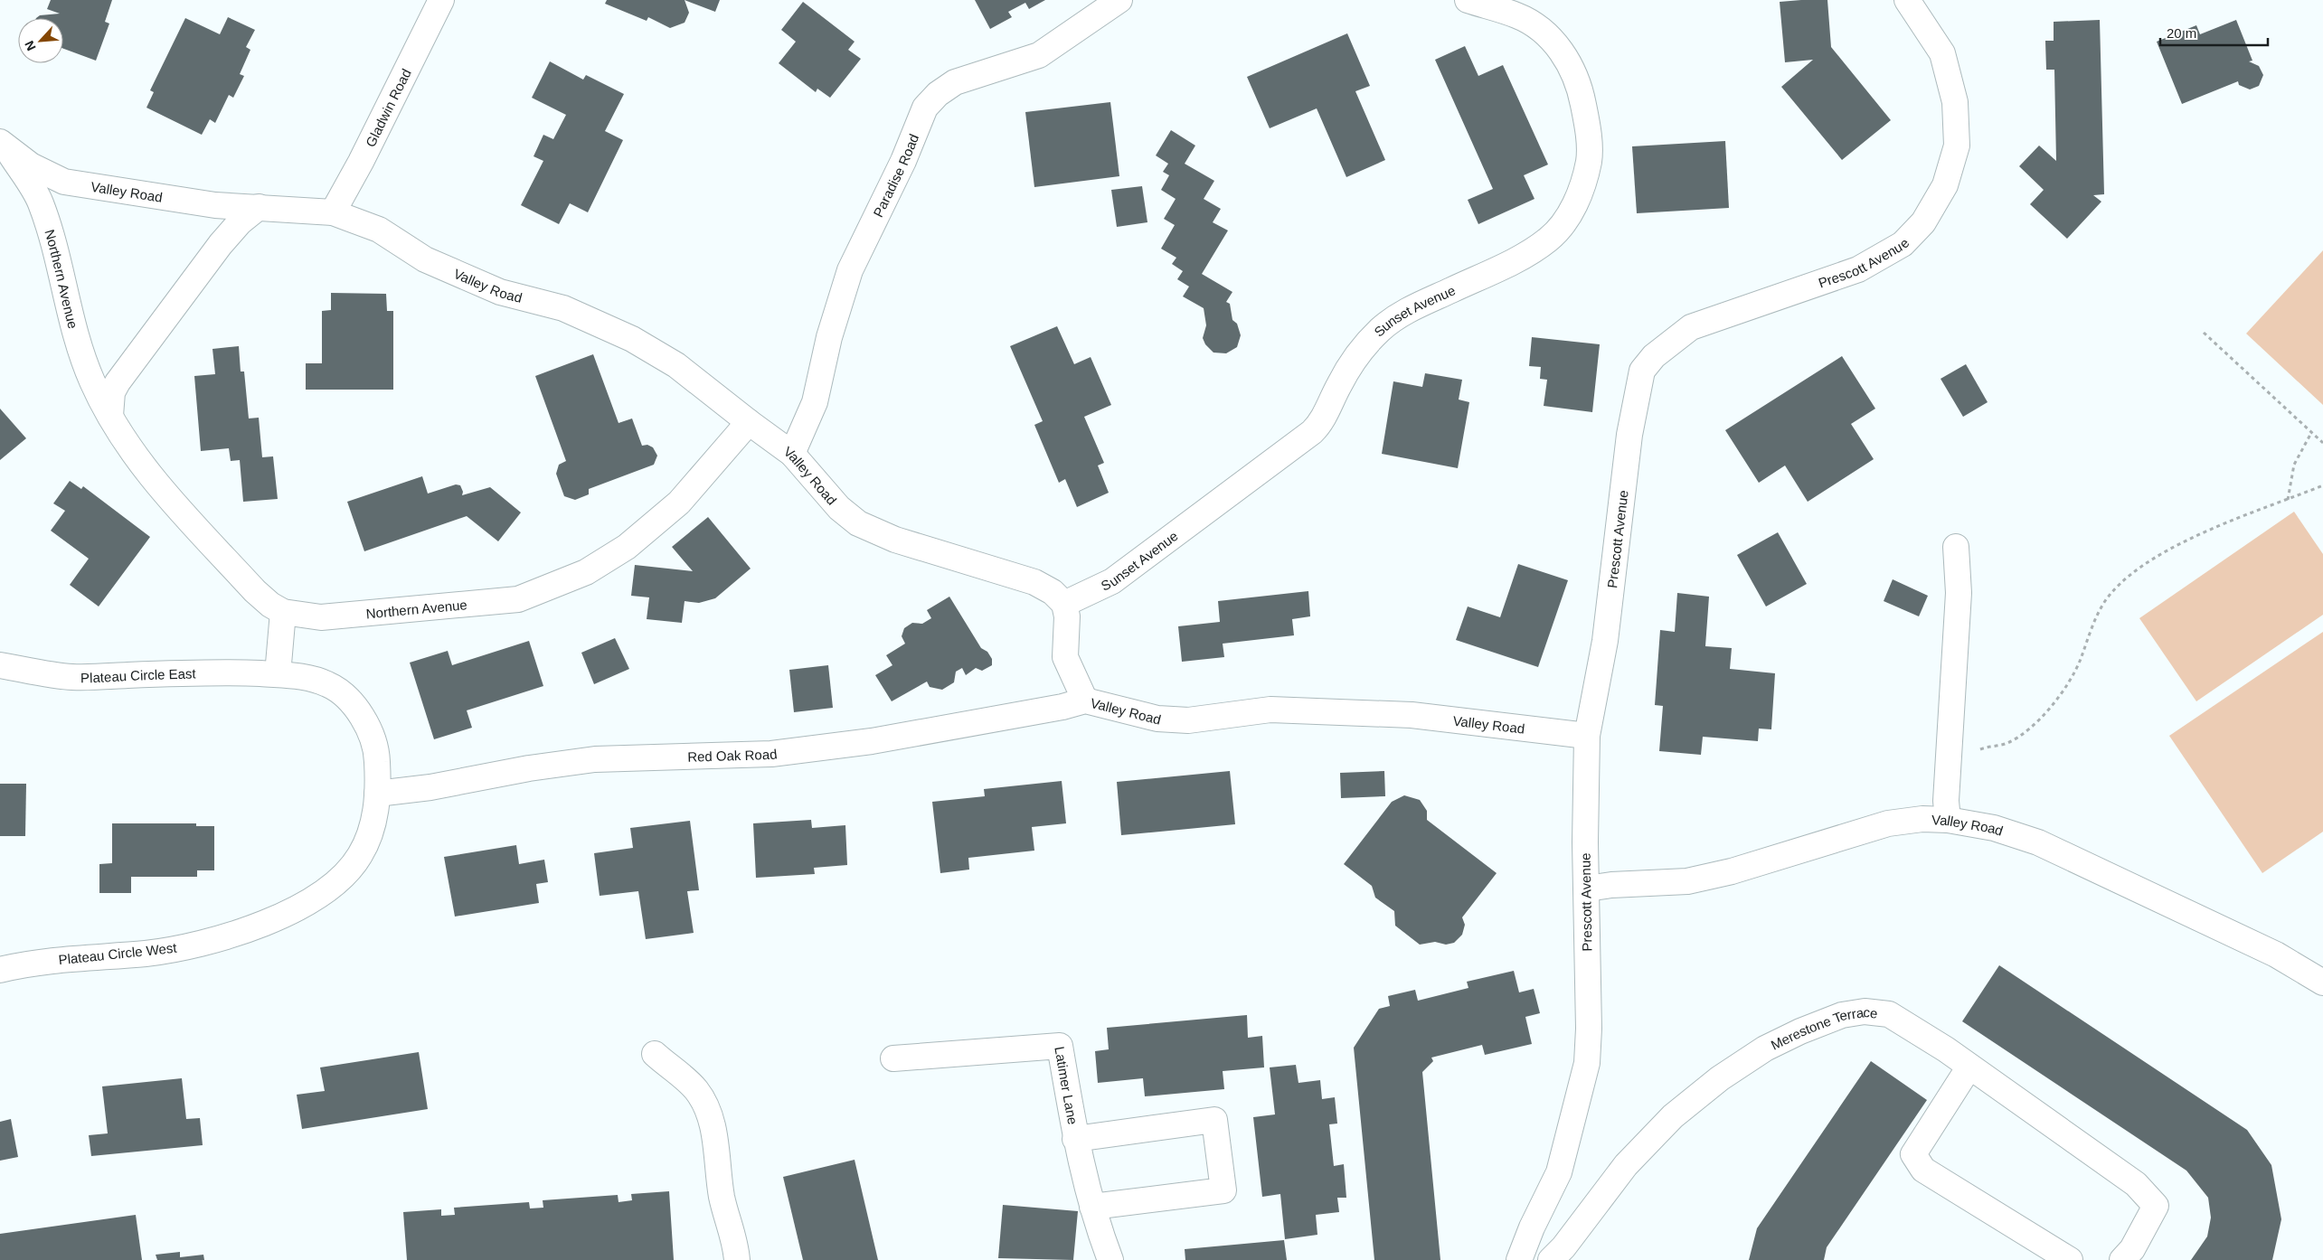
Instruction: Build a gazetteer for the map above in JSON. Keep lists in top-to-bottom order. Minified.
{"streets":{"street":["Gladwin Road","Paradise Road","Valley Road","Prescott Avenue","Northern Avenue","Sunset Avenue","Plateau Circle East","Red Oak Road","Plateau Circle West","Merestone Terrace","Latimer Lane"]},"crossings":[["Gladwin Road","Valley Road"],["Paradise Road","Valley Road"],["Valley Road","Prescott Avenue"],["Valley Road","Northern Avenue"],["Valley Road","Sunset Avenue"],["Valley Road","Red Oak Road"],["Plateau Circle East","Red Oak Road"],["Plateau Circle East","Plateau Circle West"],["Red Oak Road","Plateau Circle West"]],"scale_bar":"20 m","north":"bottom left"}
